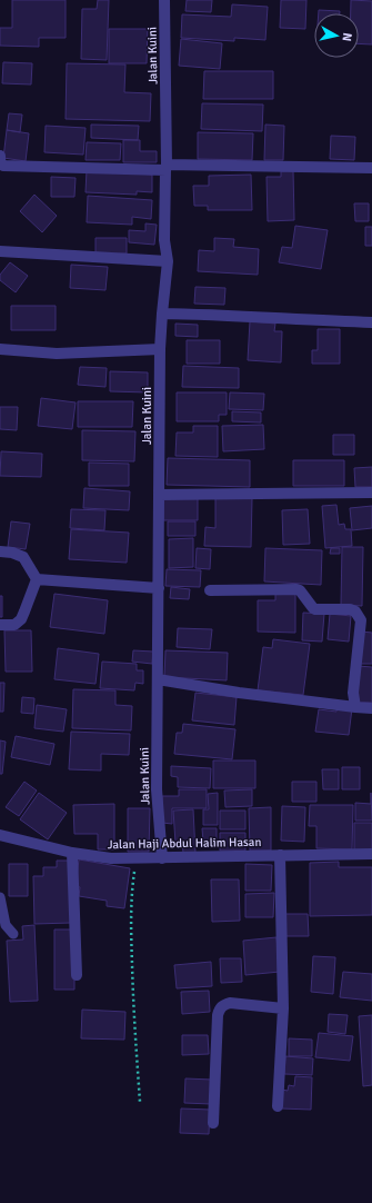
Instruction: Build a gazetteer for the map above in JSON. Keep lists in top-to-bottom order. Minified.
{"streets":{"street":["Jalan Kuini","Jalan Haji Abdul Halim Hasan"]},"crossings":[["Jalan Kuini","Jalan Haji Abdul Halim Hasan"]],"north":"right"}
